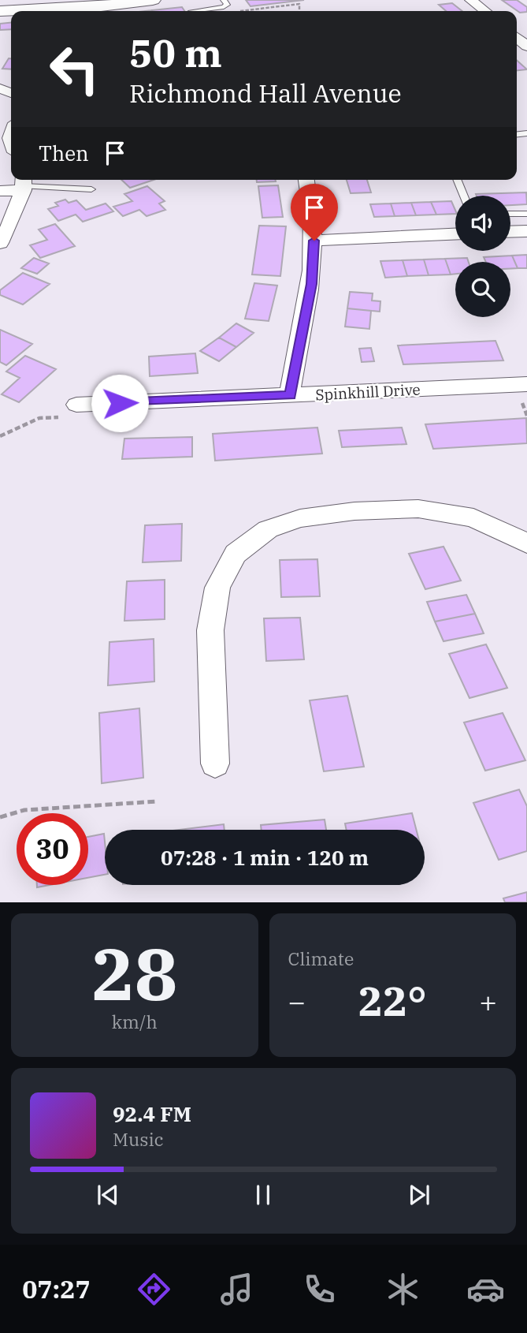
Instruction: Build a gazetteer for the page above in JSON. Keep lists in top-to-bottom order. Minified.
{"streets":{"street":["Spinkhill Drive"]},"page":{"turn":["50 m","Richmond Hall Avenue"],"then":"Then","limit":"30","trip":"07:28 · 1 min · 120 m","tile":[["28","km/h"],"Climate"],"heat":["−","22°","+"],"song":["92.4 FM","Music"],"tabs":"07:27"}}
